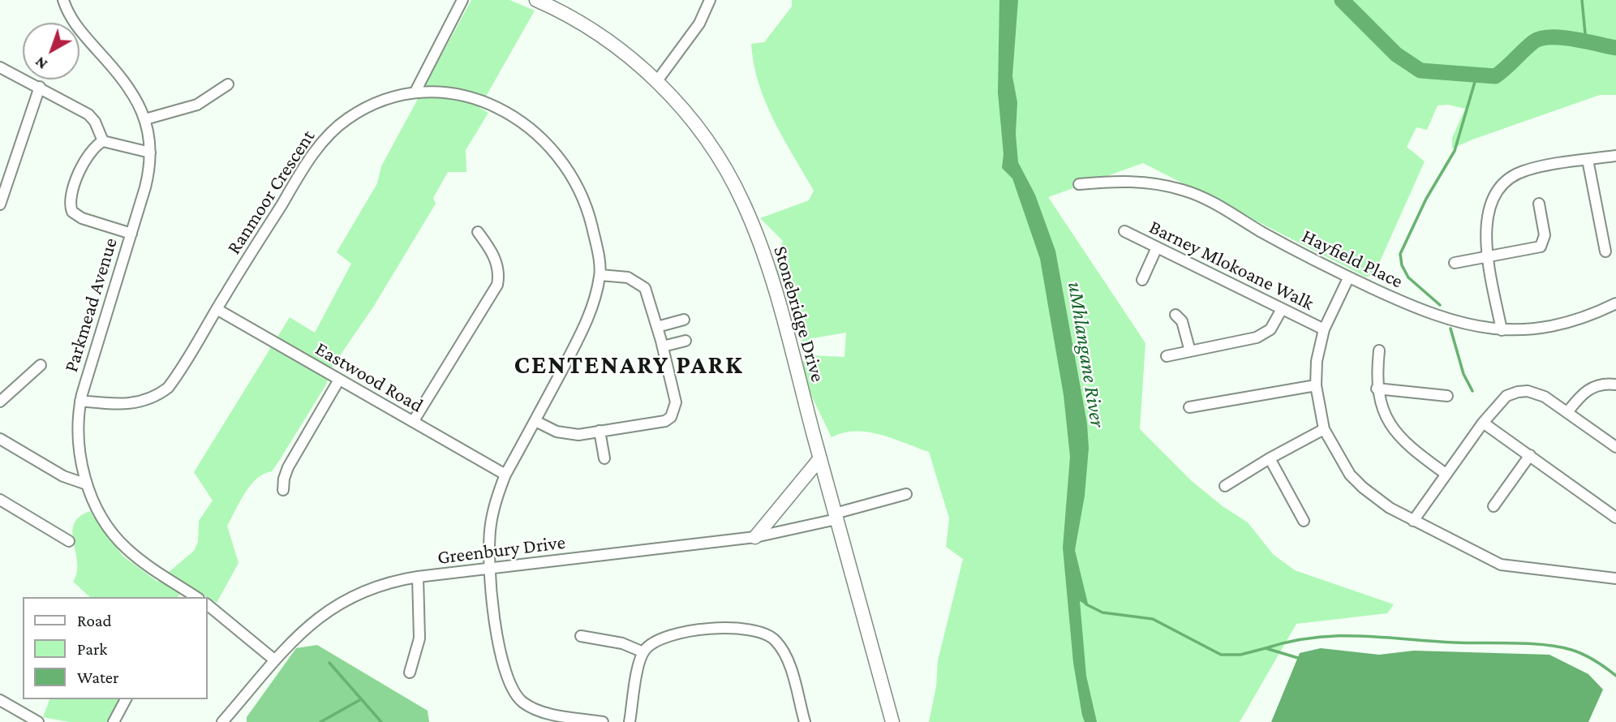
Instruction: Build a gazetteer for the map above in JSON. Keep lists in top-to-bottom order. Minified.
{"streets":{"street":["Ranmoor Crescent","Hayfield Place","Barney Mlokoane Walk","Parkmead Avenue","Stonebridge Drive","Eastwood Road","Greenbury Drive"]},"crossings":[["Ranmoor Crescent","Parkmead Avenue"],["Ranmoor Crescent","Eastwood Road"],["Ranmoor Crescent","Greenbury Drive"],["Stonebridge Drive","Greenbury Drive"]],"districts":["CENTENARY PARK"],"water":["uMhlangane River"],"legend":["Road","Park","Water"],"north":"bottom left"}
